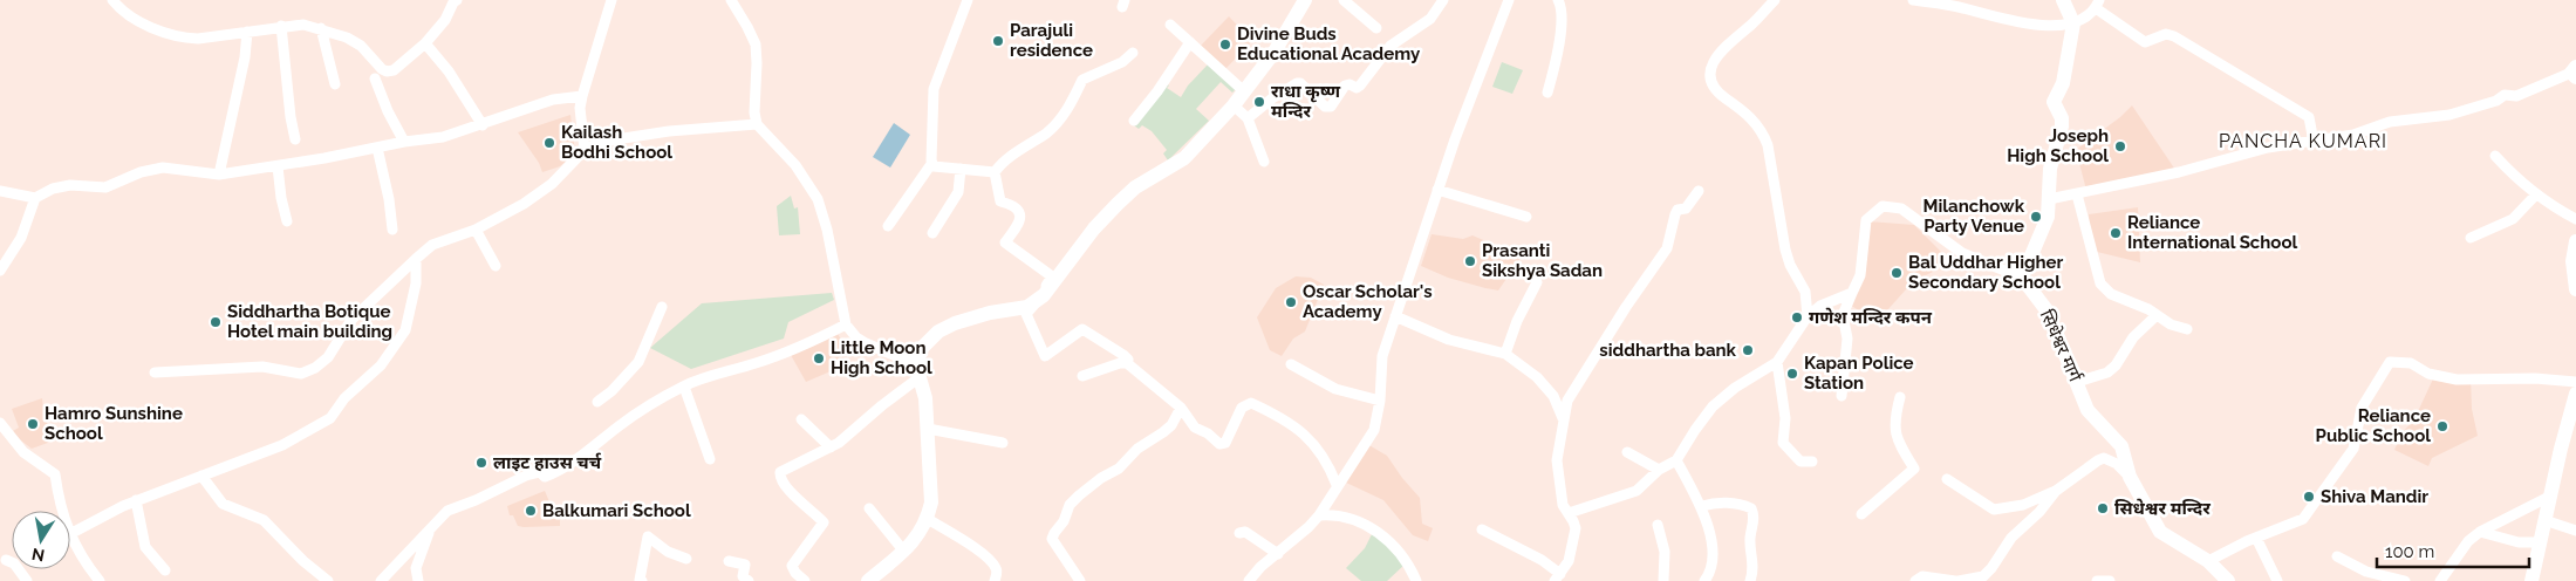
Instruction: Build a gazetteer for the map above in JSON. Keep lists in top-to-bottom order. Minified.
{"streets":{"street":["सिधेश्वर मार्ग"]},"districts":["PANCHA KUMARI"],"places":["Parajuli residence","Divine Buds Educational Academy","राधा कृष्ण मन्दिर","Kailash Bodhi School","Joseph High School","Milanchowk Party Venue","Reliance International School","Prasanti Sikshya Sadan","Bal Uddhar Higher Secondary School","Oscar Scholar's Academy","गणेश मन्दिर कपन","Siddhartha Botique Hotel main building","siddhartha bank","Little Moon High School","Kapan Police Station","Hamro Sunshine School","Reliance Public School","लाइट हाउस चर्च","Shiva Mandir","सिधेश्वर मन्दिर","Balkumari School"],"scale_bar":"100 m","north":"bottom"}
